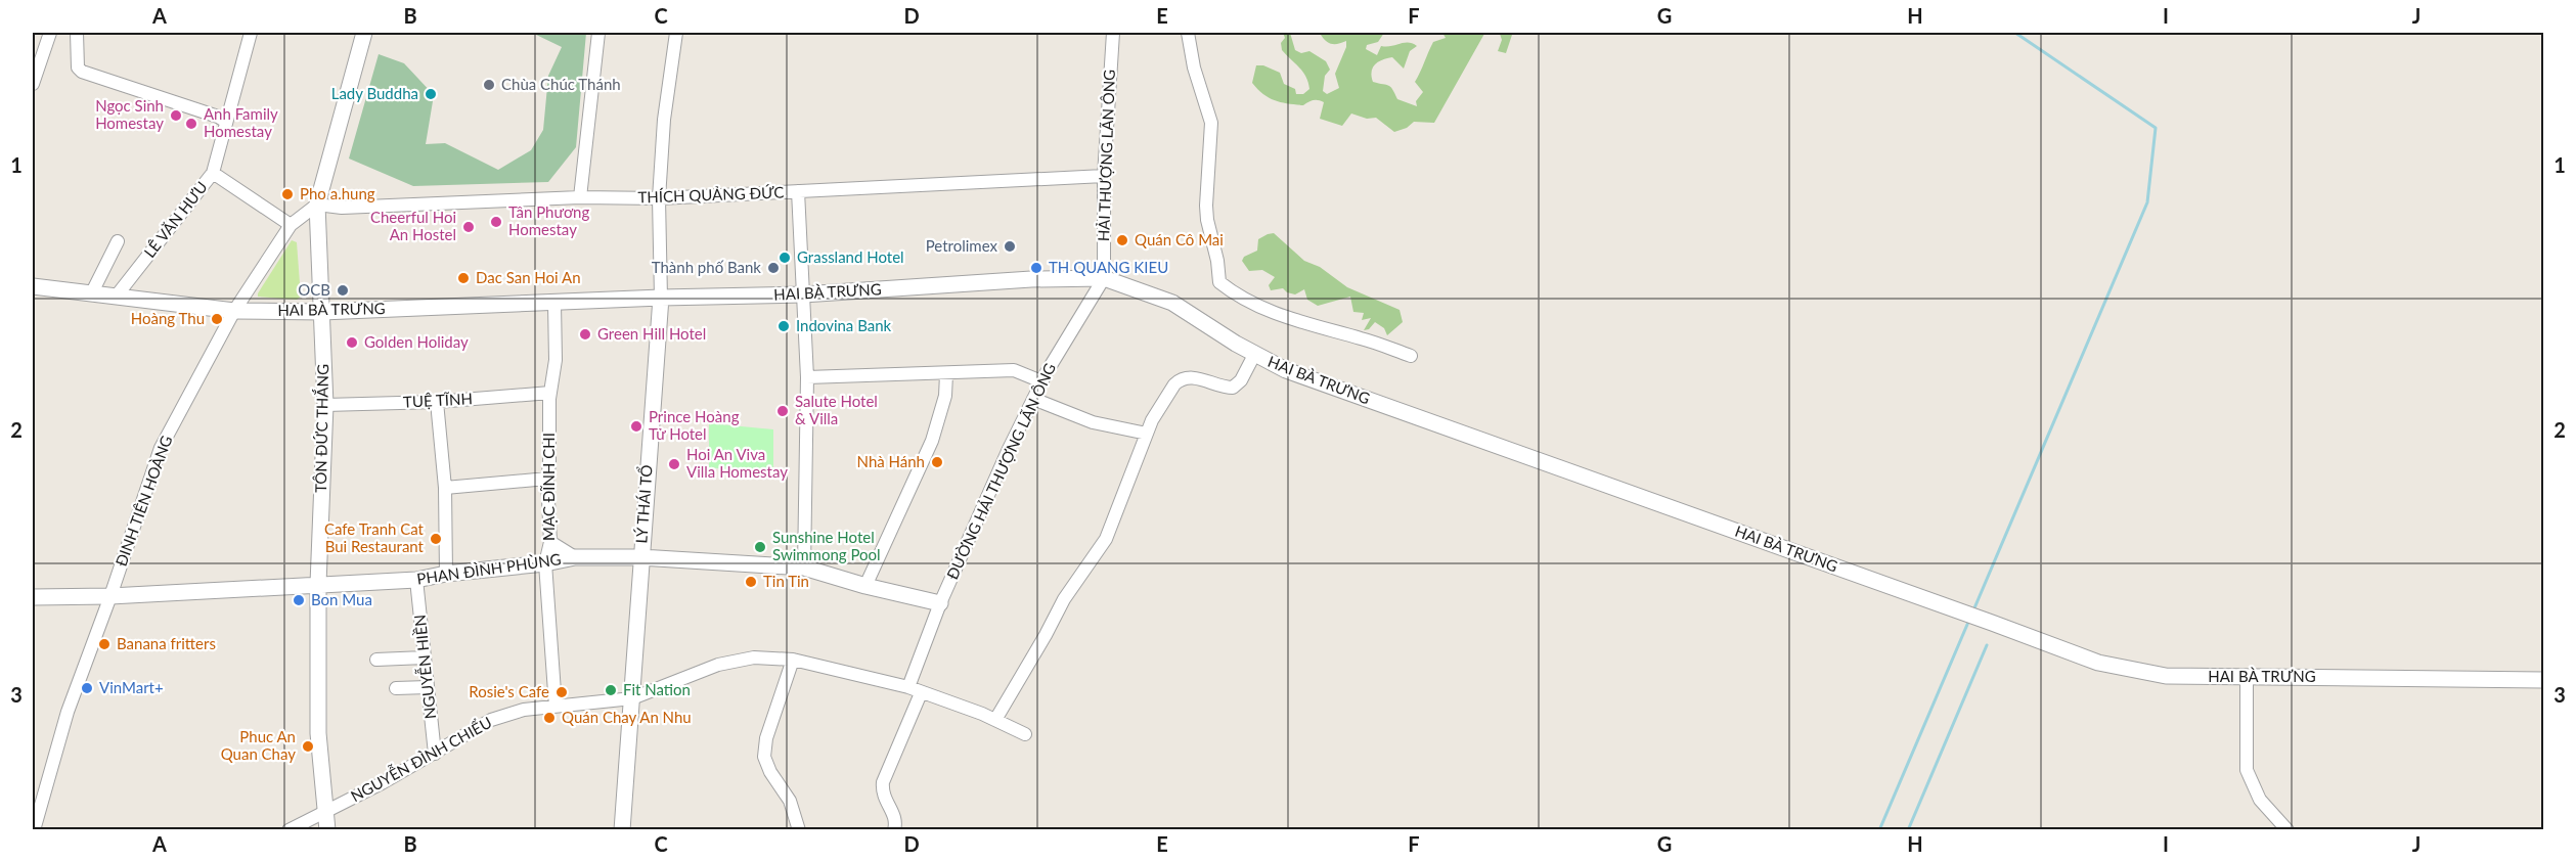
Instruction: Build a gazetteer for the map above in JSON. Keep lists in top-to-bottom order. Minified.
{"streets":{"street":["HẢI THƯỢNG LÃN ÔNG","THÍCH QUẢNG ĐỨC","LÊ VĂN HƯU","HAI BÀ TRƯNG","TUỆ TĨNH","TÔN ĐỨC THẮNG","ĐƯỜNG HẢI THƯỢNG LÃN ÔNG","MẠC ĐĨNH CHI","ĐINH TIÊN HOÀNG","LÝ THÁI TỔ","PHAN ĐÌNH PHÙNG","NGUYỄN HIỀN","NGUYỄN ĐÌNH CHIỂU"]},"crossings":[["HẢI THƯỢNG LÃN ÔNG","THÍCH QUẢNG ĐỨC"],["HẢI THƯỢNG LÃN ÔNG","HAI BÀ TRƯNG"],["HẢI THƯỢNG LÃN ÔNG","ĐƯỜNG HẢI THƯỢNG LÃN ÔNG"],["THÍCH QUẢNG ĐỨC","TÔN ĐỨC THẮNG"],["THÍCH QUẢNG ĐỨC","ĐINH TIÊN HOÀNG"],["THÍCH QUẢNG ĐỨC","LÝ THÁI TỔ"],["LÊ VĂN HƯU","HAI BÀ TRƯNG"],["HAI BÀ TRƯNG","TÔN ĐỨC THẮNG"],["HAI BÀ TRƯNG","ĐƯỜNG HẢI THƯỢNG LÃN ÔNG"],["HAI BÀ TRƯNG","MẠC ĐĨNH CHI"],["HAI BÀ TRƯNG","ĐINH TIÊN HOÀNG"],["HAI BÀ TRƯNG","LÝ THÁI TỔ"],["TUỆ TĨNH","TÔN ĐỨC THẮNG"],["TUỆ TĨNH","MẠC ĐĨNH CHI"],["TÔN ĐỨC THẮNG","ĐINH TIÊN HOÀNG"],["TÔN ĐỨC THẮNG","PHAN ĐÌNH PHÙNG"],["TÔN ĐỨC THẮNG","NGUYỄN ĐÌNH CHIỂU"],["ĐƯỜNG HẢI THƯỢNG LÃN ÔNG","PHAN ĐÌNH PHÙNG"],["MẠC ĐĨNH CHI","PHAN ĐÌNH PHÙNG"],["MẠC ĐĨNH CHI","NGUYỄN ĐÌNH CHIỂU"],["ĐINH TIÊN HOÀNG","PHAN ĐÌNH PHÙNG"],["LÝ THÁI TỔ","PHAN ĐÌNH PHÙNG"],["LÝ THÁI TỔ","NGUYỄN ĐÌNH CHIỂU"],["PHAN ĐÌNH PHÙNG","NGUYỄN HIỀN"],["NGUYỄN HIỀN","NGUYỄN ĐÌNH CHIỂU"]],"places":["Chùa Chúc Thánh","Lady Buddha","Ngọc Sinh Homestay","Anh Family Homestay","Pho a.hung","Tân Phương Homestay","Cheerful Hoi An Hostel","Quán Cô Mai","Petrolimex","Grassland Hotel","Thành phố Bank","TH QUANG KIEU","Dac San Hoi An","OCB","Hoàng Thu","Indovina Bank","Green Hill Hotel","Golden Holiday","Salute Hotel & Villa","Prince Hoàng Tử Hotel","Nhà Hánh","Hoi An Viva Villa Homestay","Cafe Tranh Cat Bui Restaurant","Sunshine Hotel Swimmong Pool","Tin Tin","Bon Mua","Banana fritters","VinMart+","Fit Nation","Rosie's Cafe","Quán Chay An Nhu","Phuc An Quan Chay"],"grid":{"columns":["A","B","C","D","E","F","G","H","I","J"],"rows":["1","2","3"]}}
